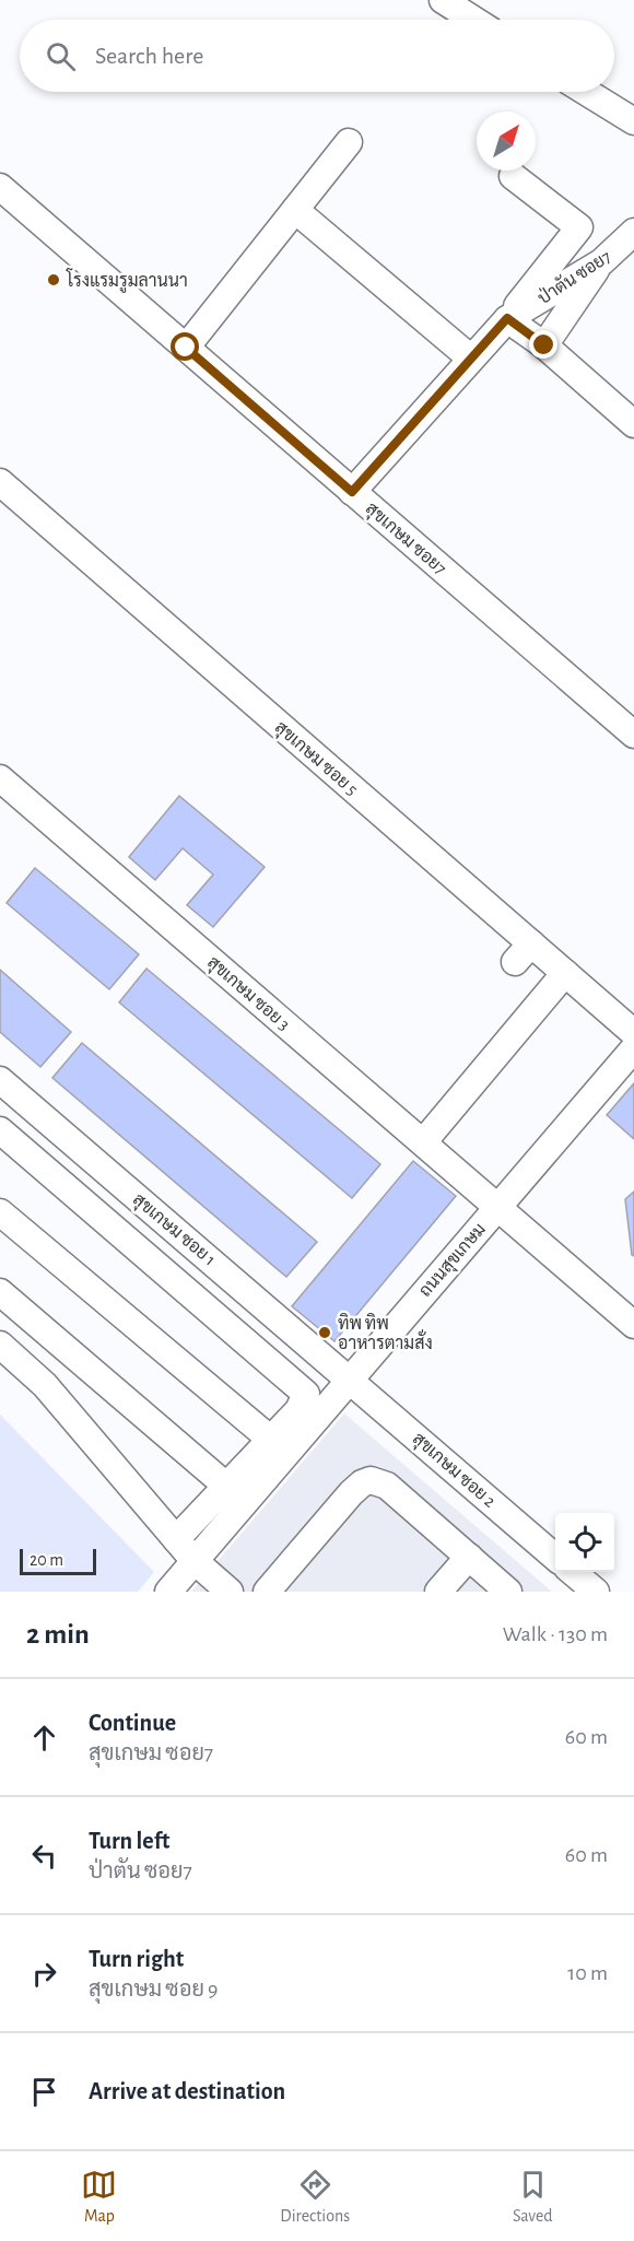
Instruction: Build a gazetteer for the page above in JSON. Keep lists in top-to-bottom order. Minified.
{"streets":{"street":["ป่าตัน ซอย7","สุขเกษม ซอย7","สุขเกษม ซอย 5","สุขเกษม ซอย 3","สุขเกษม ซอย 1","ถนนสุขเกษม","สุขเกษม ซอย 2"]},"crossings":[["ป่าตัน ซอย7","สุขเกษม ซอย7"],["สุขเกษม ซอย 3","ถนนสุขเกษม"],["สุขเกษม ซอย 1","ถนนสุขเกษม"],["สุขเกษม ซอย 1","สุขเกษม ซอย 2"],["ถนนสุขเกษม","สุขเกษม ซอย 2"]],"places":["โรงแรมรูมลานนา","ทิพ ทิพ อาหารตามสั่ง"],"scale_bar":"20 m","north":"top right","page":{"search":"Search here","scale":"20 m","heading":["2 min","Walk · 130 m"],"list":[["Continue","สุขเกษม ซอย7","60 m"],["Turn left","ป่าตัน ซอย7","60 m"],["Turn right","สุขเกษม ซอย 9","10 m"],"Arrive at destination"],"nav":["Map","Directions","Saved"]}}
